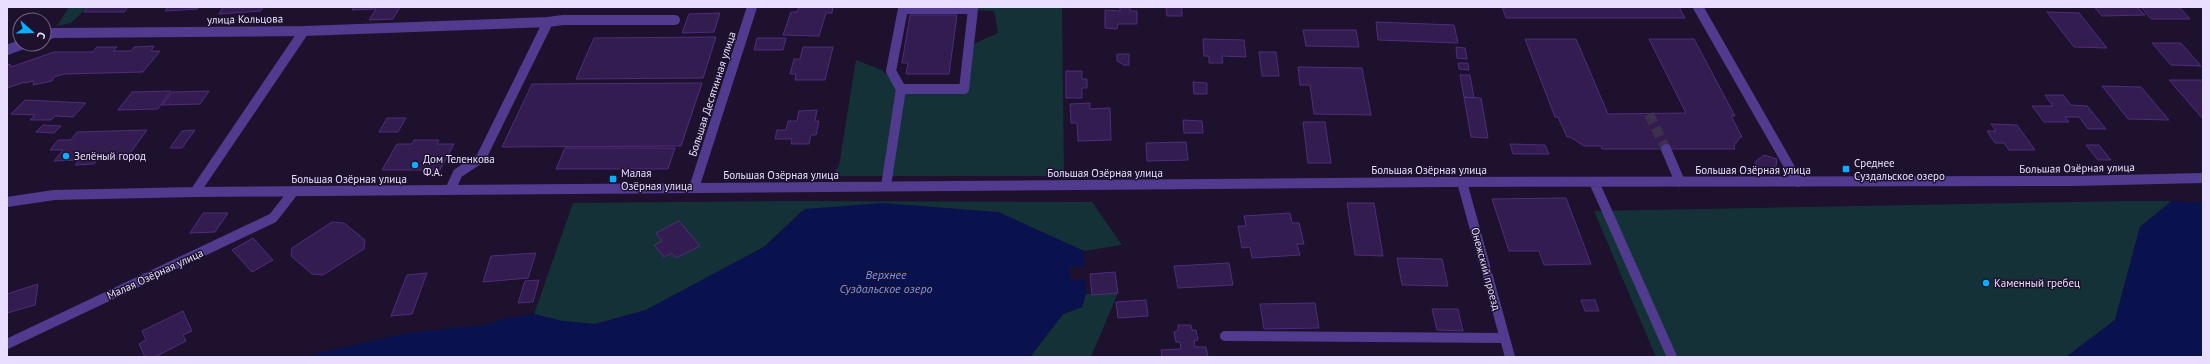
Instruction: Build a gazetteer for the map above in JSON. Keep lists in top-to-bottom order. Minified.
{"streets":{"street":["улица Кольцова","Большая Десятинная улица","Большая Озёрная улица","Онежский проезд","Малая Озёрная улица"]},"crossings":[["Большая Десятинная улица","Большая Озёрная улица"],["Большая Озёрная улица","Онежский проезд"],["Большая Озёрная улица","Малая Озёрная улица"]],"water":["Верхнее Суздальское озеро"],"places":{"other":["Зелёный город","Дом Теленкова Ф.А.","Каменный гребец"],"transit":["Среднее Суздальское озеро","Малая Озёрная улица"]},"north":"right"}
